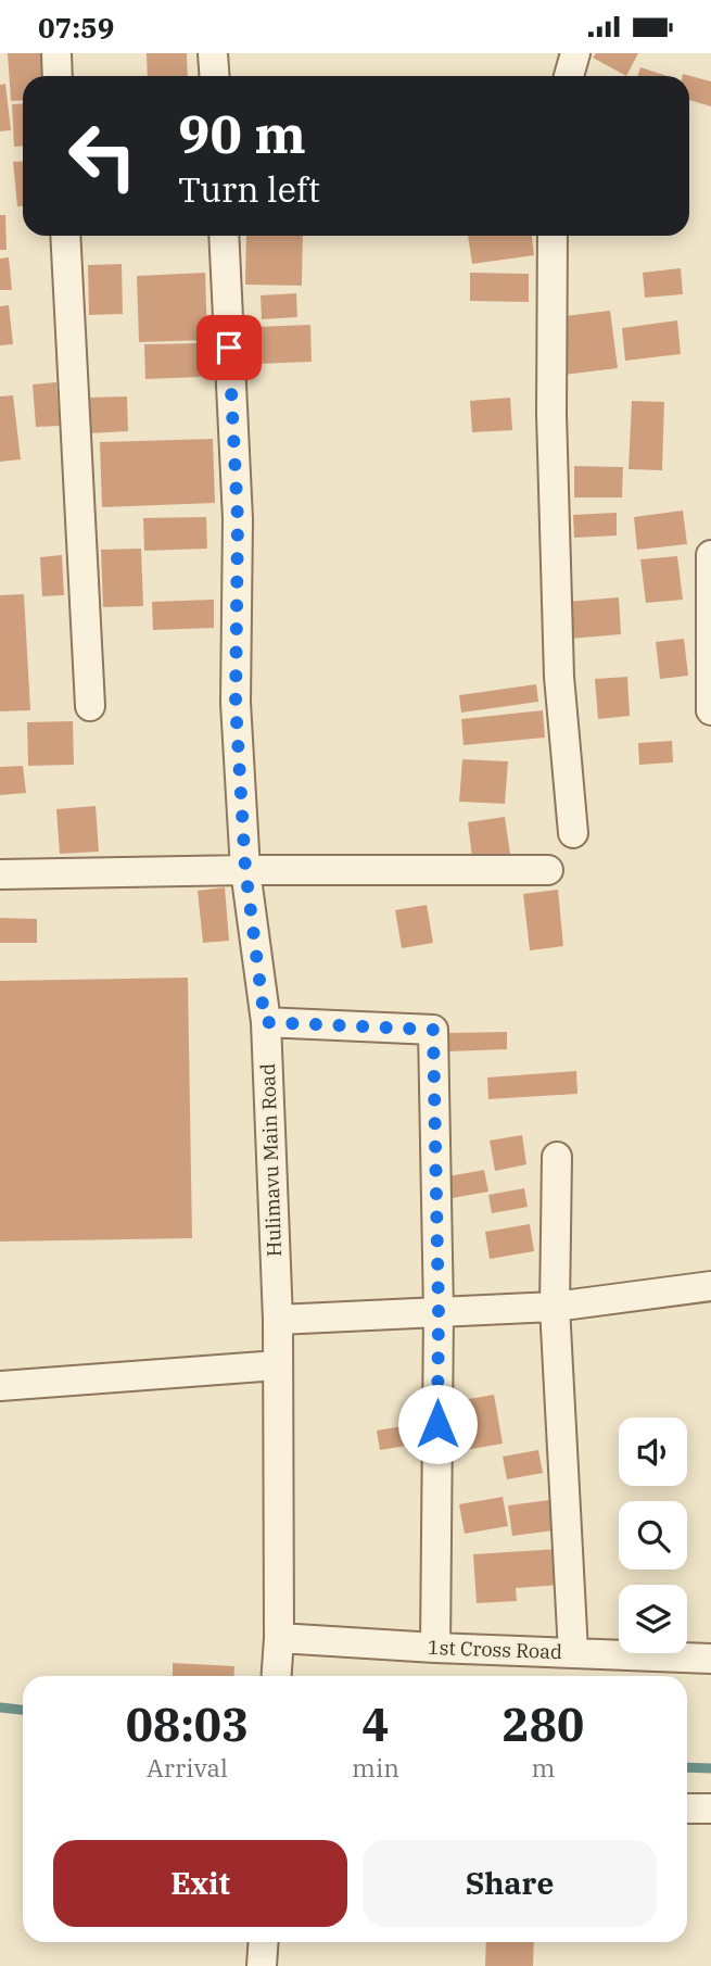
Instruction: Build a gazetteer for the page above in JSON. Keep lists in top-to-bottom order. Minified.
{"streets":{"street":["Hulimavu Main Road","1st Cross Road"]},"crossings":[["Hulimavu Main Road","1st Cross Road"]],"page":{"status":"07:59","turn":["90 m","Turn left"],"eta":["08:03","Arrival","4","min","280","m"],"buttons":["Exit","Share"]}}
